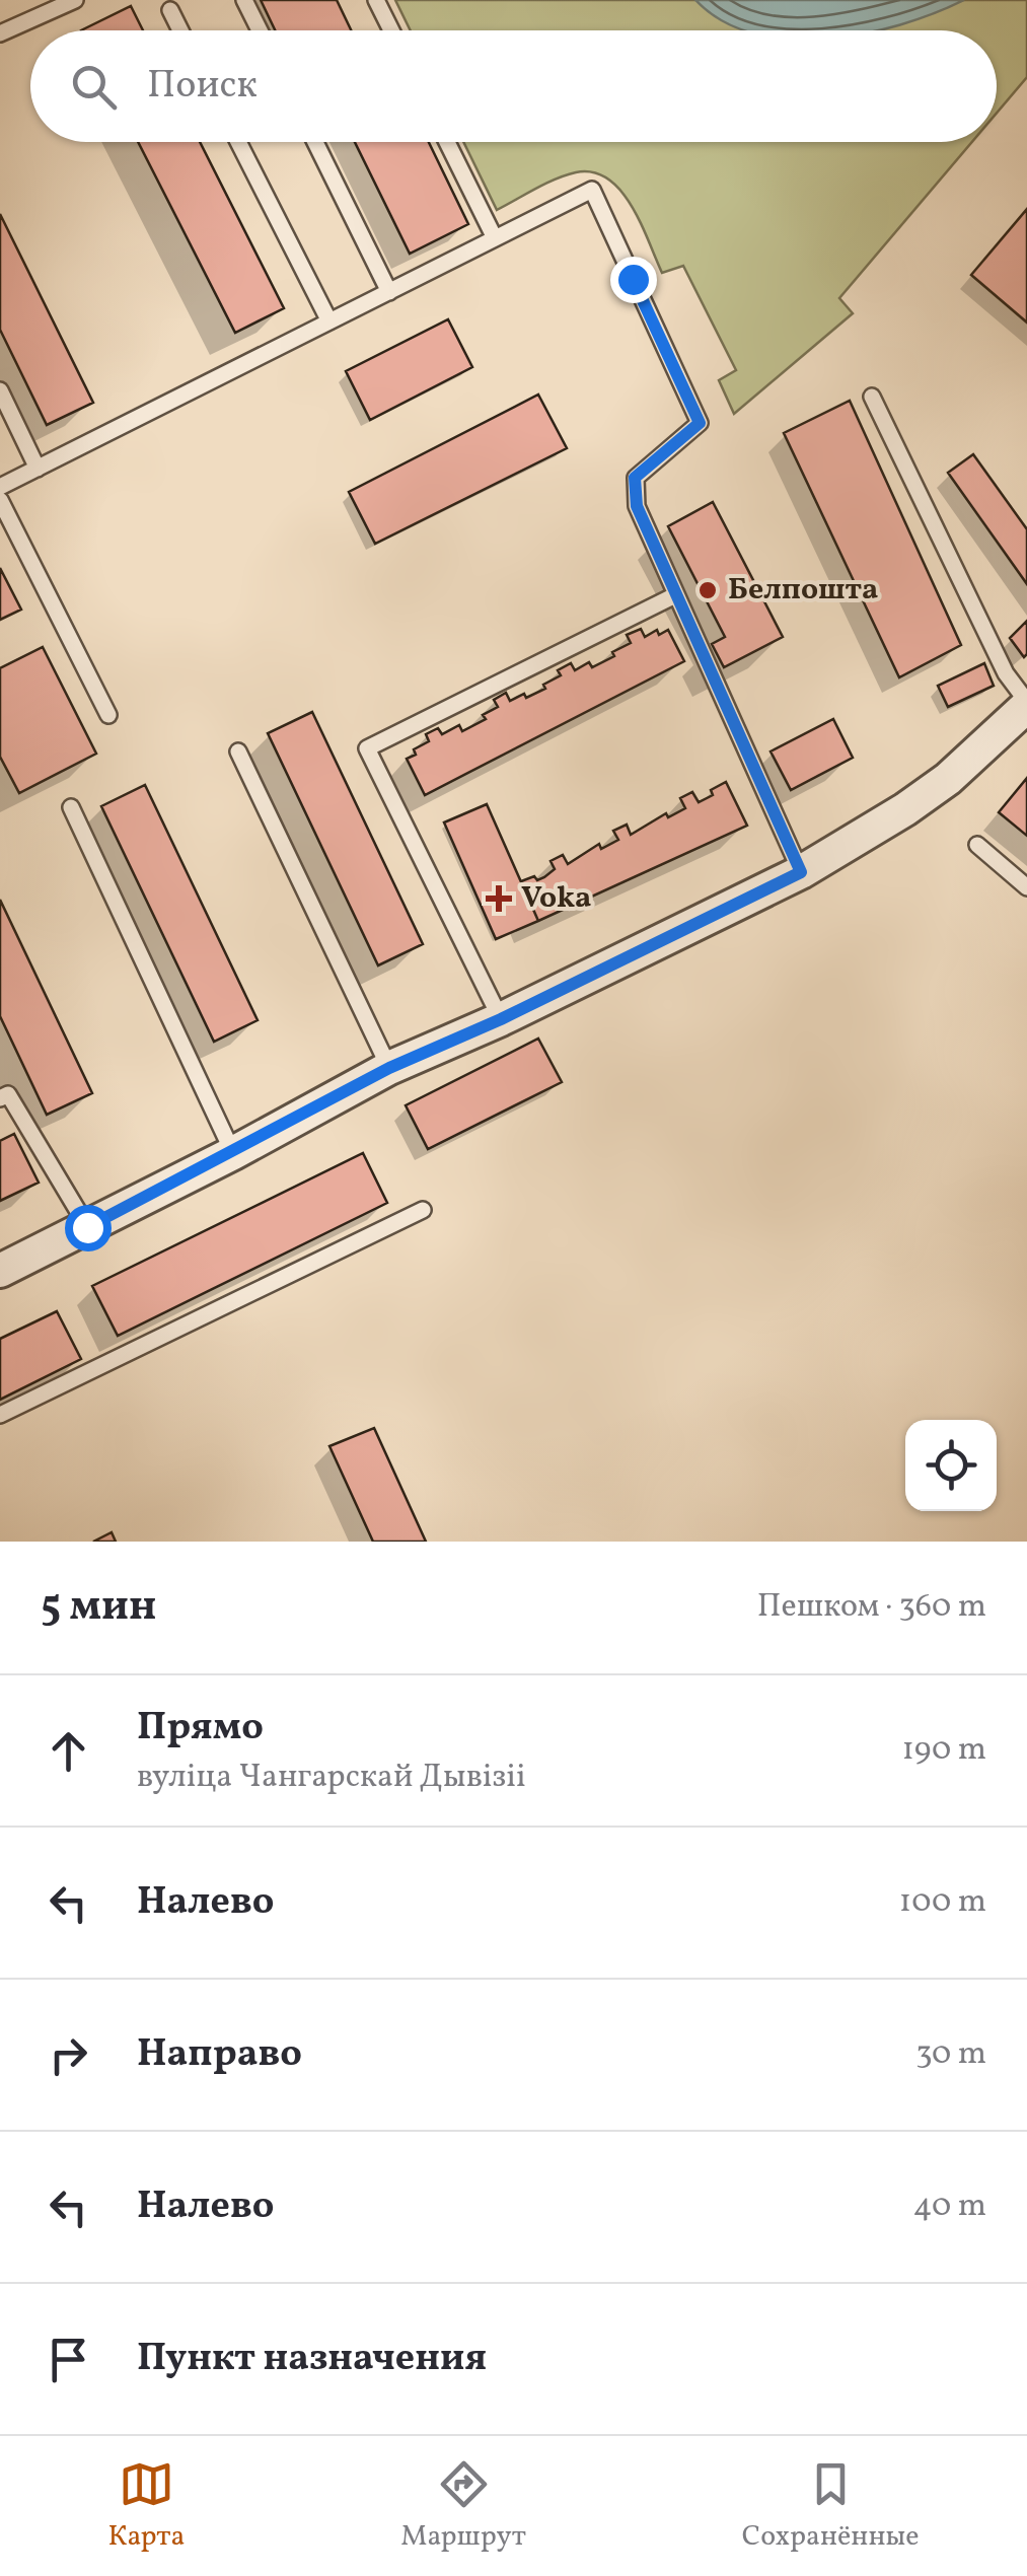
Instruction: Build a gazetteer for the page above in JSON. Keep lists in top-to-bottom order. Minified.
{"places":{"other":["Белпошта"],"health":["Voka"]},"page":{"search":"Поиск","heading":["5 мин","Пешком · 360 m"],"list":[["Прямо","вуліца Чангарскай Дывізіі","190 m"],["Налево","100 m"],["Направо","30 m"],["Налево","40 m"],"Пункт назначения"],"nav":["Карта","Маршрут","Сохранённые"]}}
